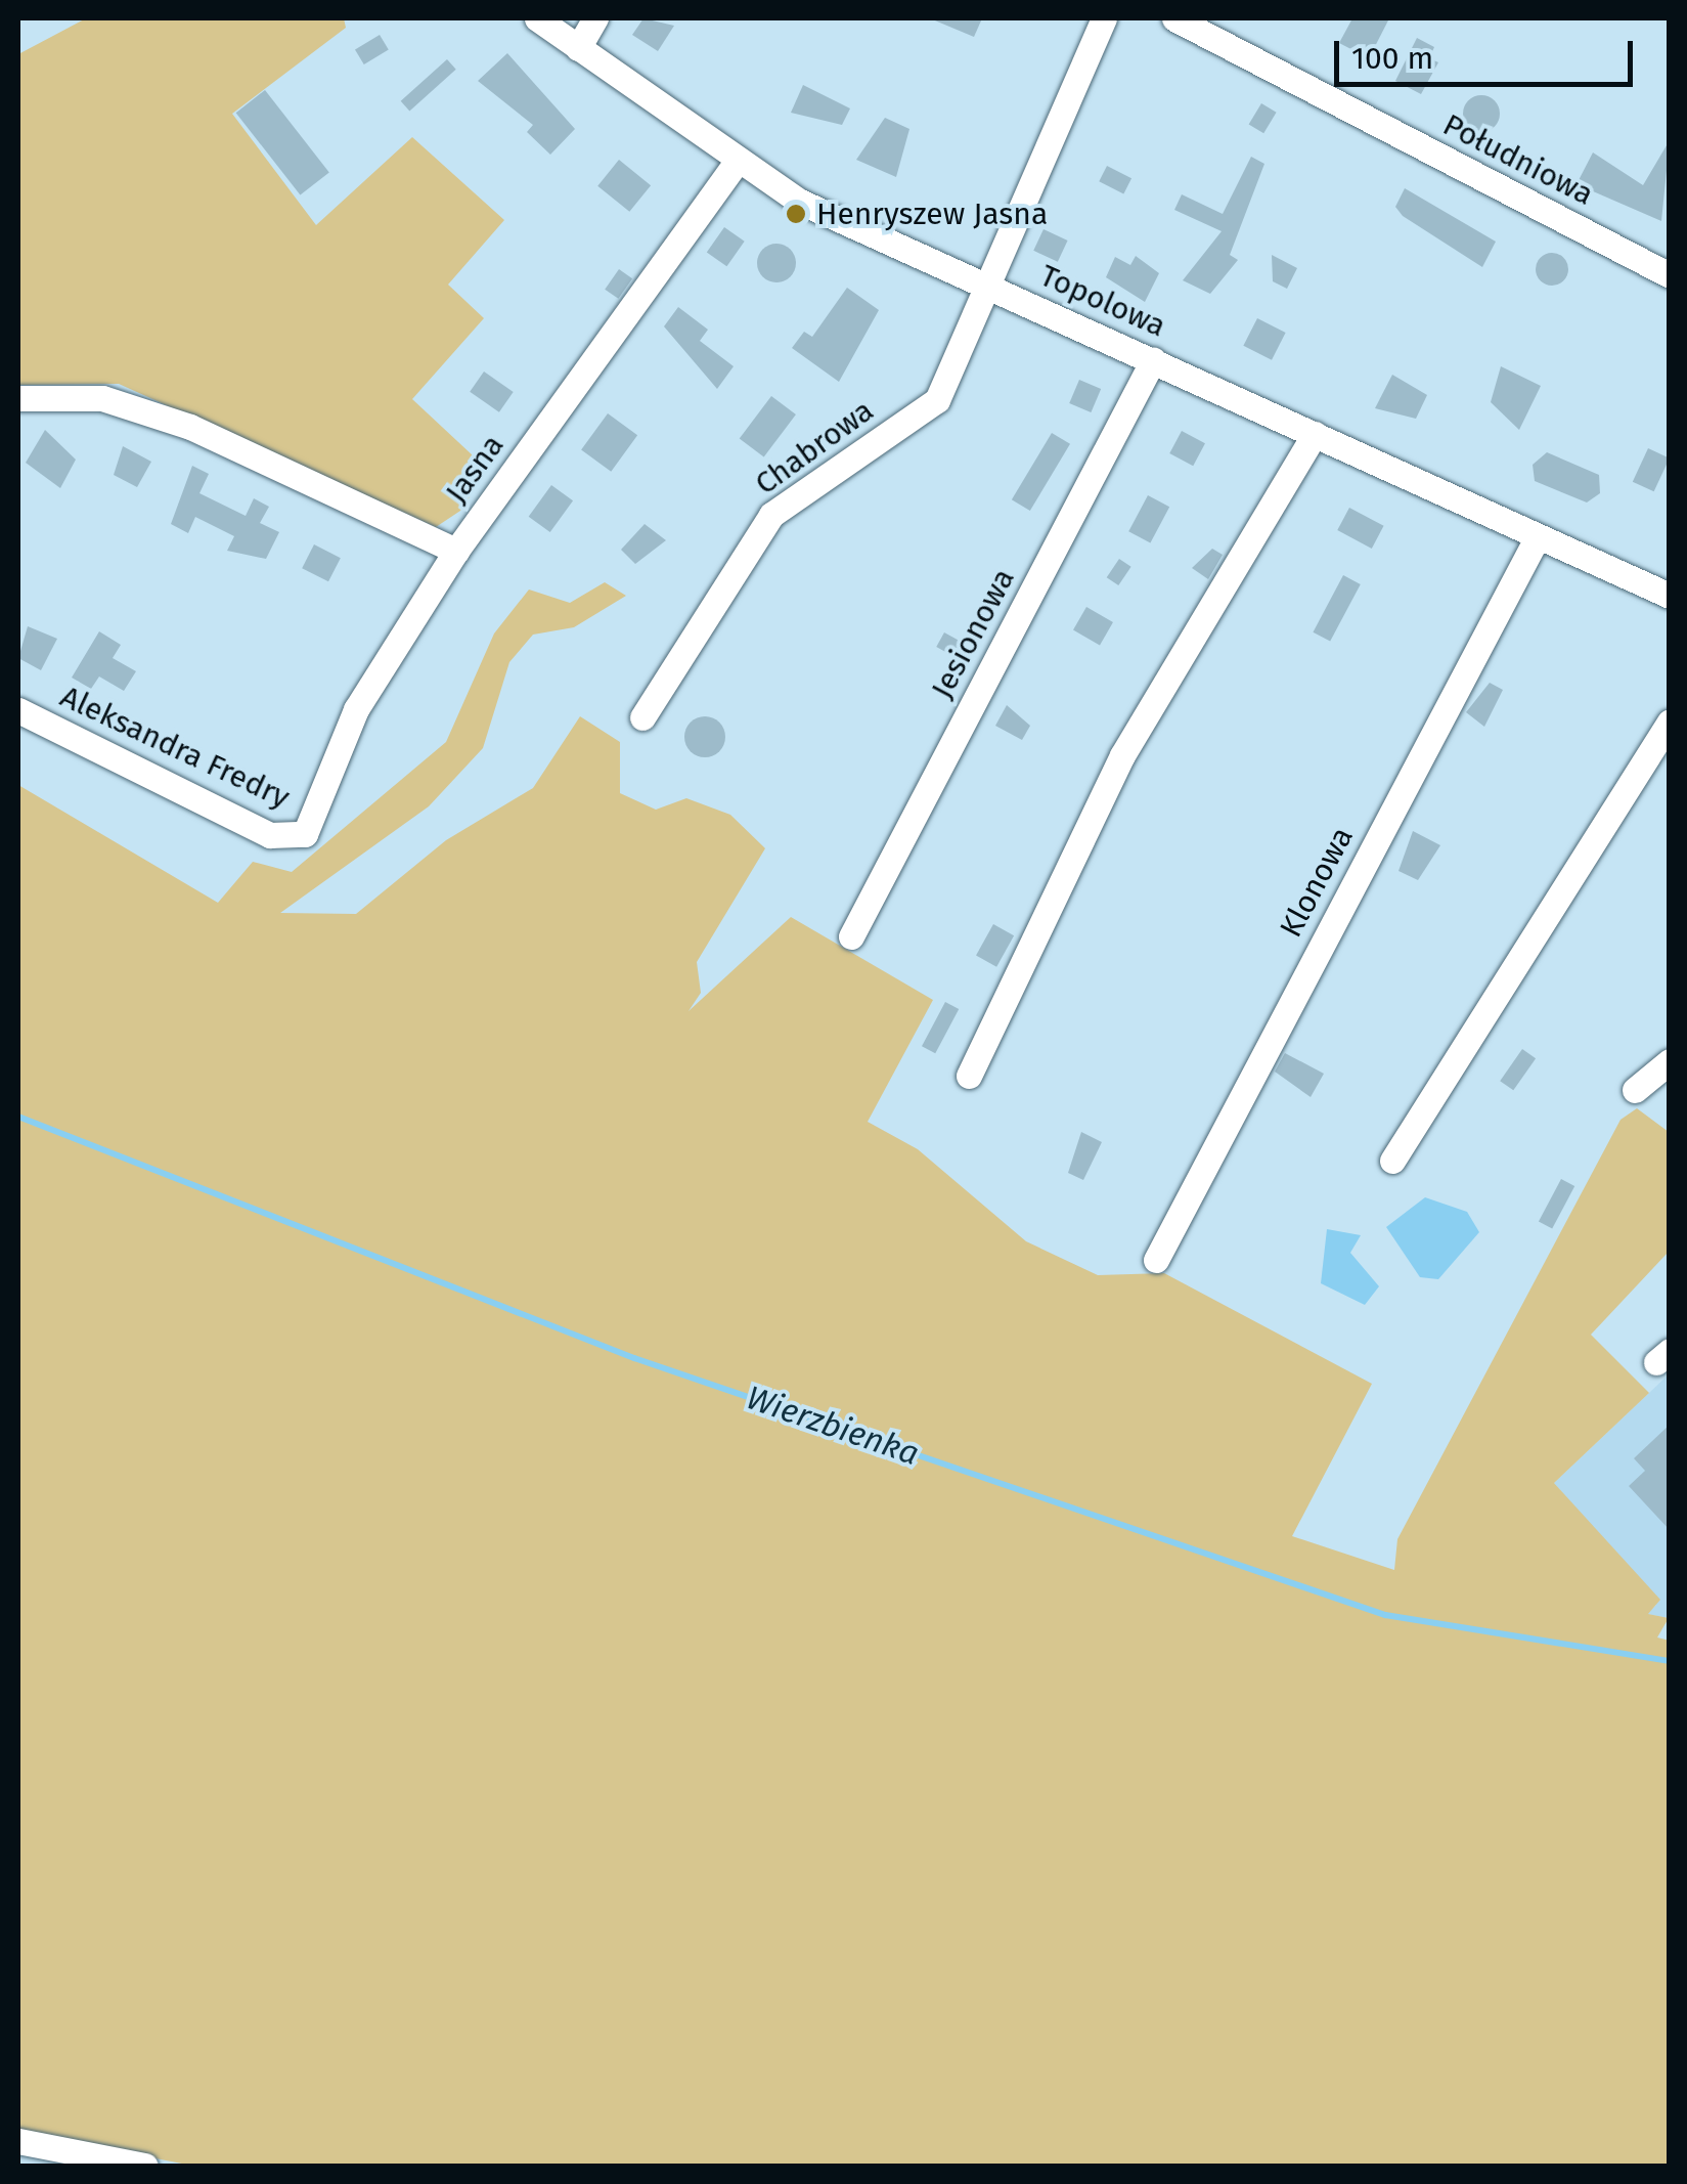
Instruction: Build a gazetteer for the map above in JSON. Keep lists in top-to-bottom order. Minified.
{"streets":{"street":["Południowa","Topolowa","Chabrowa","Jasna","Jesionowa","Aleksandra Fredry","Klonowa"]},"crossings":[["Topolowa","Chabrowa"],["Topolowa","Jasna"],["Topolowa","Jesionowa"],["Topolowa","Klonowa"],["Jasna","Aleksandra Fredry"]],"water":["Wierzbienka"],"places":["Henryszew Jasna"],"scale_bar":"100 m"}
